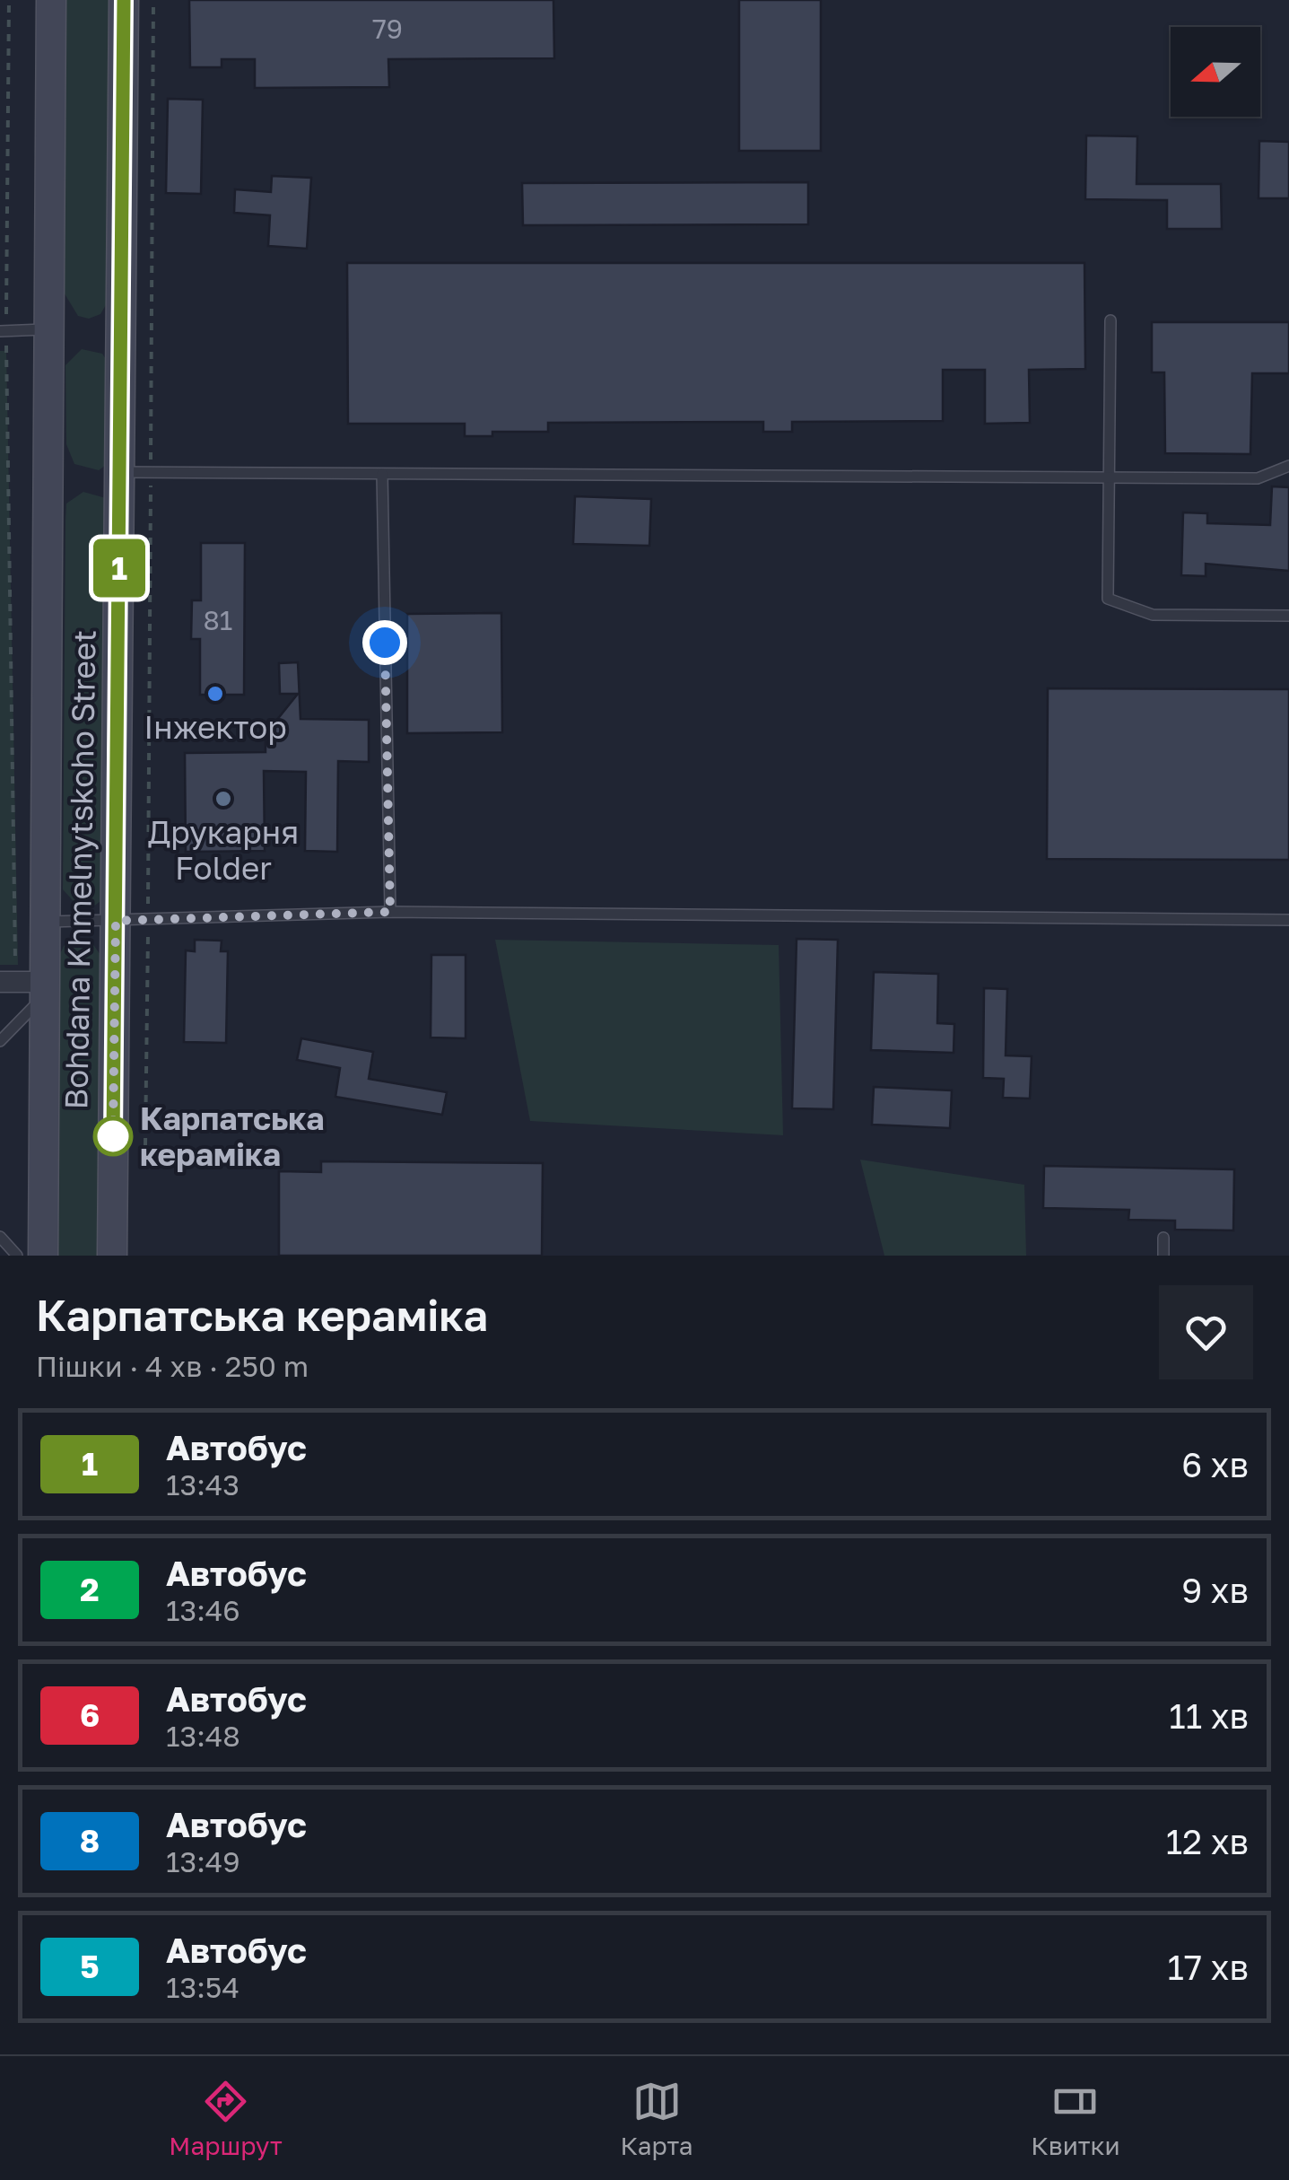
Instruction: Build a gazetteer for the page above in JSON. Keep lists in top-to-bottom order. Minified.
{"streets":{"street":["Bohdana Khmelnytskoho Street"]},"places":["Інжектор","Друкарня Folder","Карпатська кераміка"],"lines":["bus line 1"],"house_numbers":["79","81"],"north":"left","page":{"on_map":"1","heading":["Карпатська кераміка","Пішки · 4 хв · 250 m"],"list":[{"mark":"1","name":"Автобус","note":"13:43","value":"6 хв"},{"mark":"2","name":"Автобус","note":"13:46","value":"9 хв"},{"mark":"6","name":"Автобус","note":"13:48","value":"11 хв"},{"mark":"8","name":"Автобус","note":"13:49","value":"12 хв"},{"mark":"5","name":"Автобус","note":"13:54","value":"17 хв"}],"tabs":["Маршрут","Карта","Квитки"]}}
